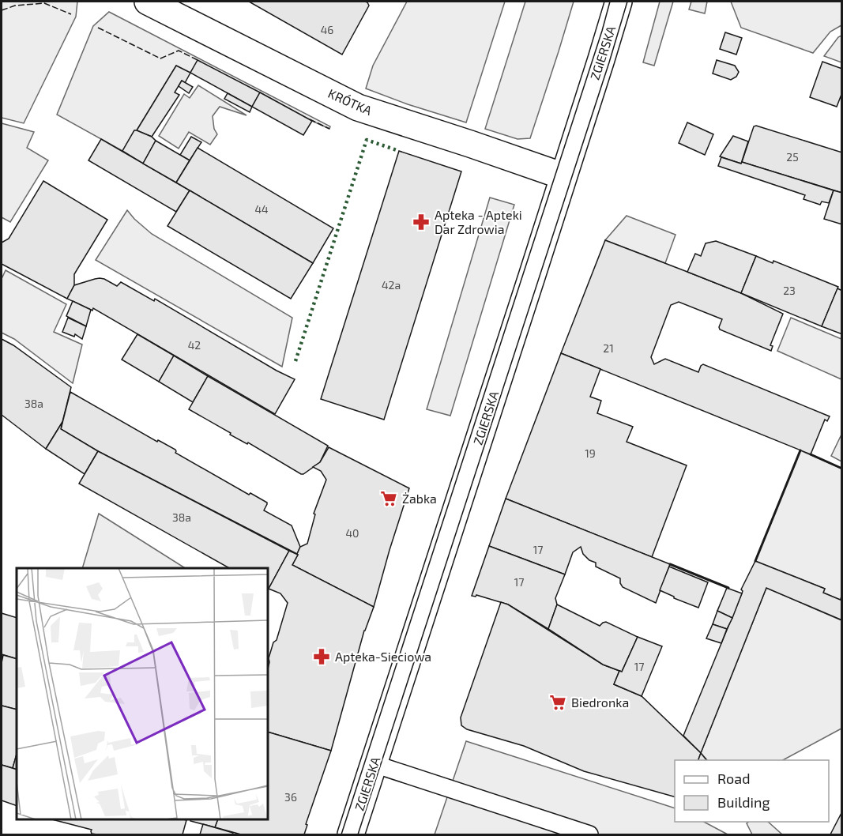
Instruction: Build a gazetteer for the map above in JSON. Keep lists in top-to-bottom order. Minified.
{"streets":{"street":["ZGIERSKA","KRÓTKA"]},"crossings":[["ZGIERSKA","KRÓTKA"]],"places":{"pharmacy":["Apteka - Apteki Dar Zdrowia","Apteka-Sieciowa"],"supermarket":["Żabka","Biedronka"]},"house_numbers":["46","25","44","42a","23","42","21","38a","19","38a","40","17","17","17","36"],"legend":["Road","Building"]}
